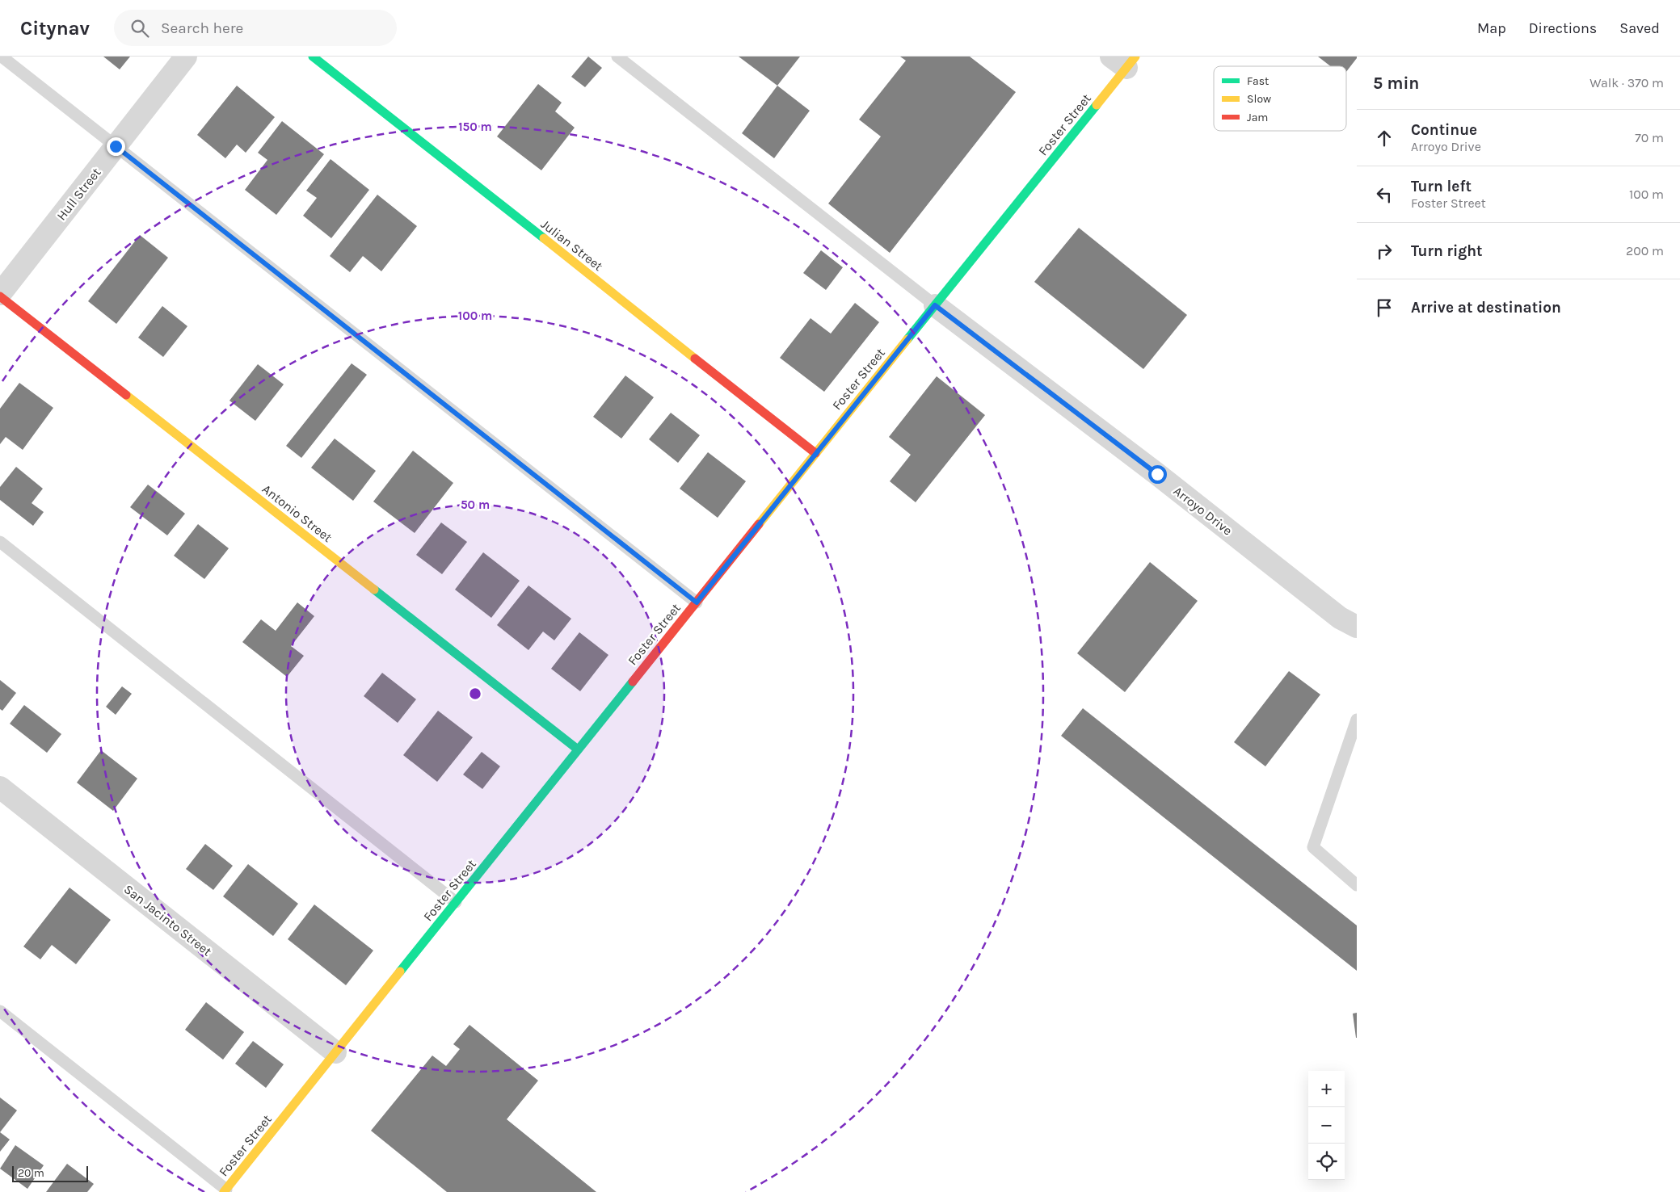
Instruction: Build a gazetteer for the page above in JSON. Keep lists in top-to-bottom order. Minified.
{"streets":{"street":["Foster Street","Hull Street","Julian Street","Arroyo Drive","Antonio Street","San Jacinto Street"]},"crossings":[["Foster Street","Julian Street"],["Foster Street","Arroyo Drive"],["Foster Street","Antonio Street"],["Foster Street","San Jacinto Street"],["Hull Street","Antonio Street"]],"legend":["Fast","Slow","Jam"],"scale_bar":"20 m","page":{"header":"Citynav","search":"Search here","nav":["Map","Directions","Saved"],"heading":["5 min","Walk · 370 m"],"list":[["Continue","Arroyo Drive","70 m"],["Turn left","Foster Street","100 m"],["Turn right","200 m"],"Arrive at destination"],"map_buttons":["+","−"],"scale":"20 m"},"rings":["150 m","100 m","50 m"]}
